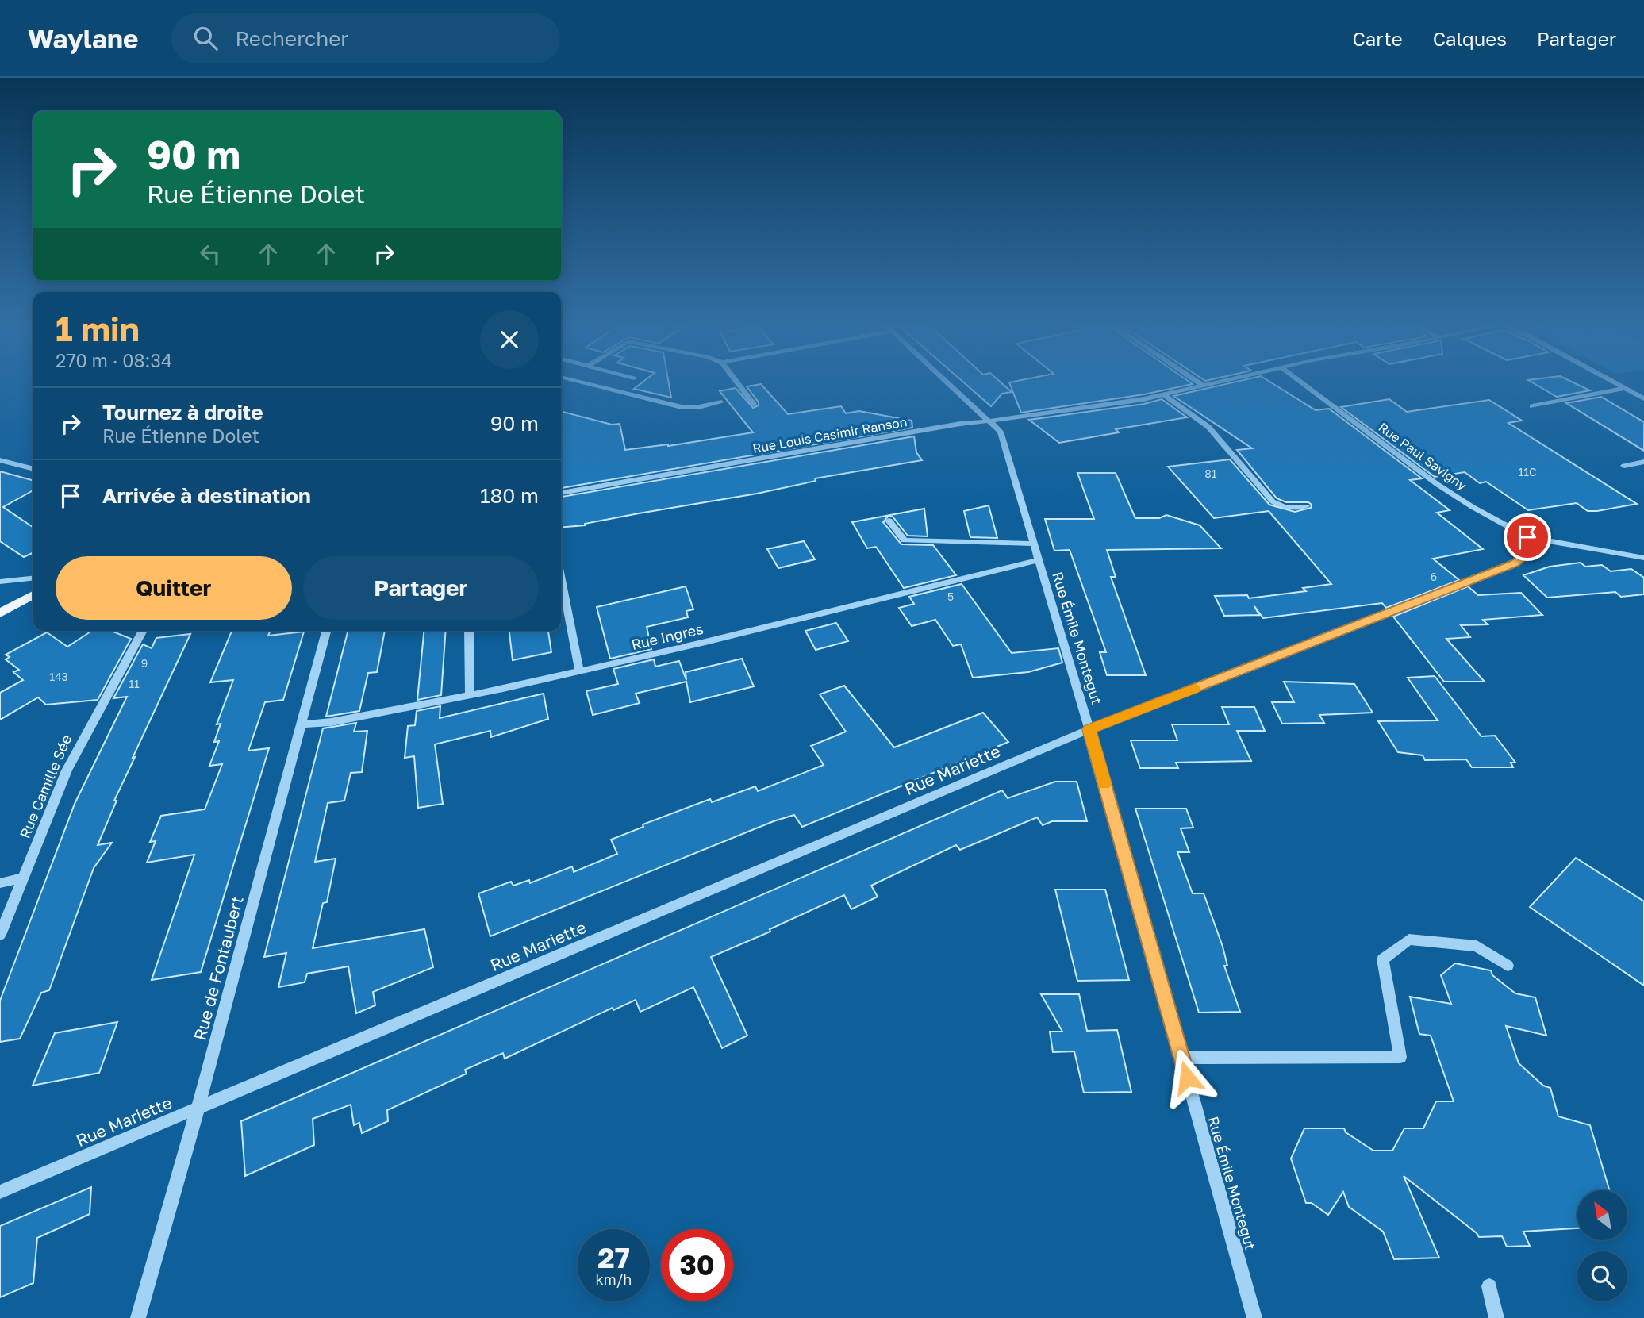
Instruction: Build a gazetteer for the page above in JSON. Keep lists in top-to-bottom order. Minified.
{"streets":{"street":["Rue Louis Casimir Ranson","Rue Paul Savigny","Rue Ingres","Rue Émile Montegut","Rue Mariette","Rue Camille Sée","Rue de Fontaubert"]},"crossings":[["Rue Louis Casimir Ranson","Rue Émile Montegut"],["Rue Paul Savigny","Rue Mariette"],["Rue Ingres","Rue Émile Montegut"],["Rue Ingres","Rue de Fontaubert"],["Rue Émile Montegut","Rue Mariette"],["Rue Mariette","Rue de Fontaubert"]],"house_numbers":["11C","81","6","5","9","143","11"],"north":"top left","page":{"header":"Waylane","search":"Rechercher","nav":["Carte","Calques","Partager"],"turn":["90 m","Rue Étienne Dolet"],"heading":["1 min","270 m · 08:34"],"list":[{"name":"Tournez à droite","note":"Rue Étienne Dolet","value":"90 m"},{"name":"Arrivée à destination","value":"180 m"}],"buttons":["Quitter","Partager"],"speed":"27 km/h","limit":"30"}}
